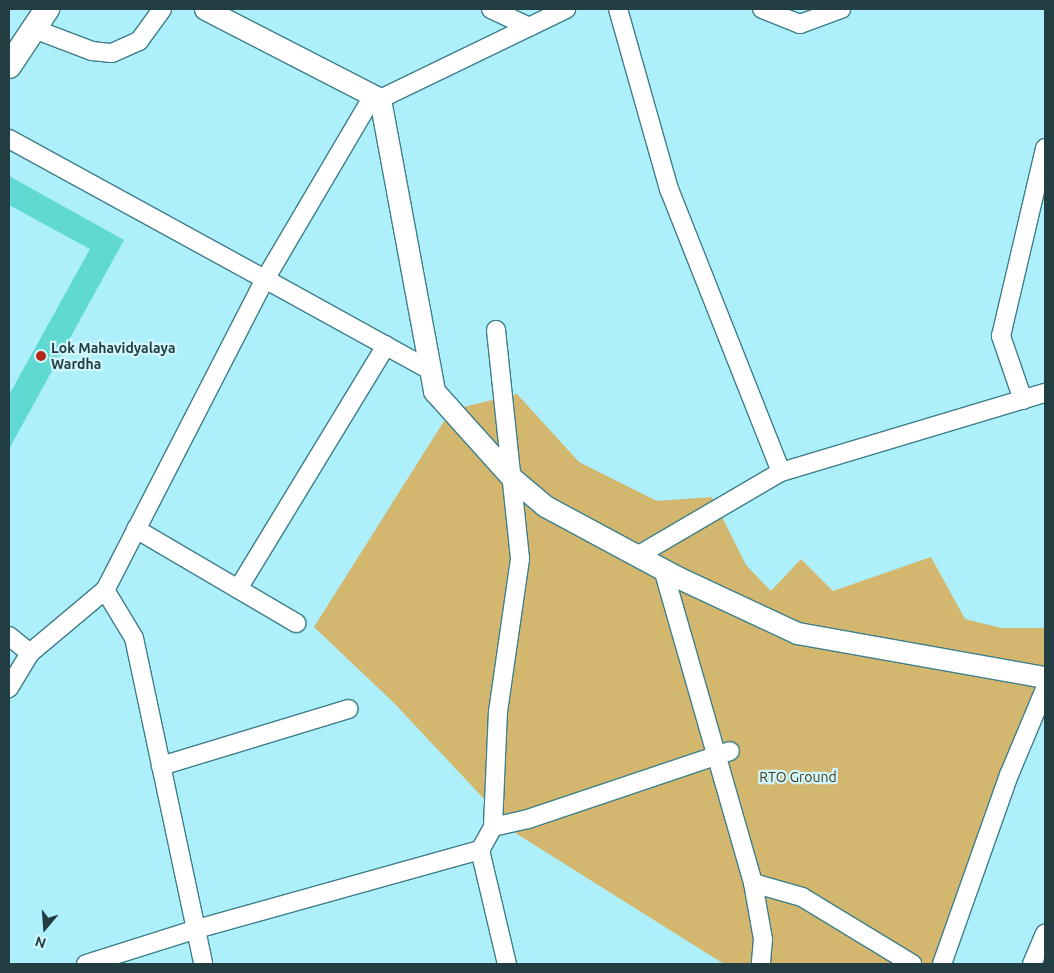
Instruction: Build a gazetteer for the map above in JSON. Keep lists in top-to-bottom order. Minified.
{"parks":["RTO Ground"],"places":["Lok Mahavidyalaya Wardha"],"north":"bottom"}
